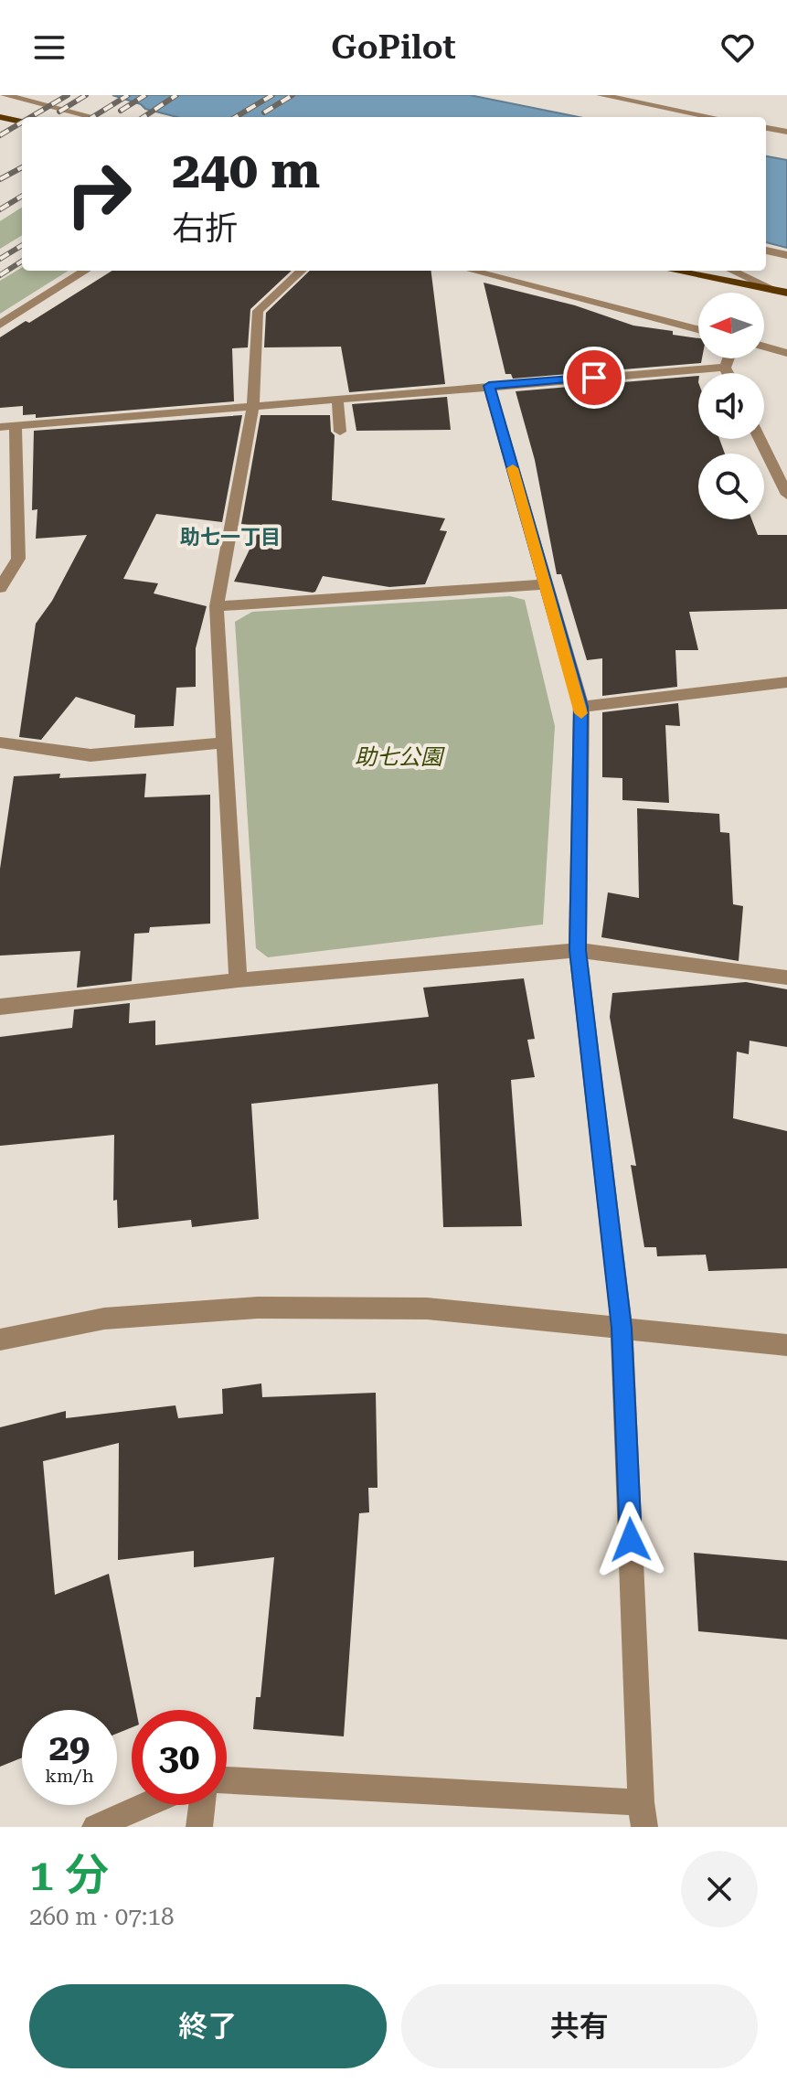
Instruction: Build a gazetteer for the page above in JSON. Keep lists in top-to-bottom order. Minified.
{"districts":["助七一丁目"],"parks":["助七公園"],"north":"left","page":{"header":"GoPilot","turn":["240 m","右折"],"speed":"29 km/h","limit":"30","heading":["1 分","260 m · 07:18"],"buttons":["終了","共有"]}}
